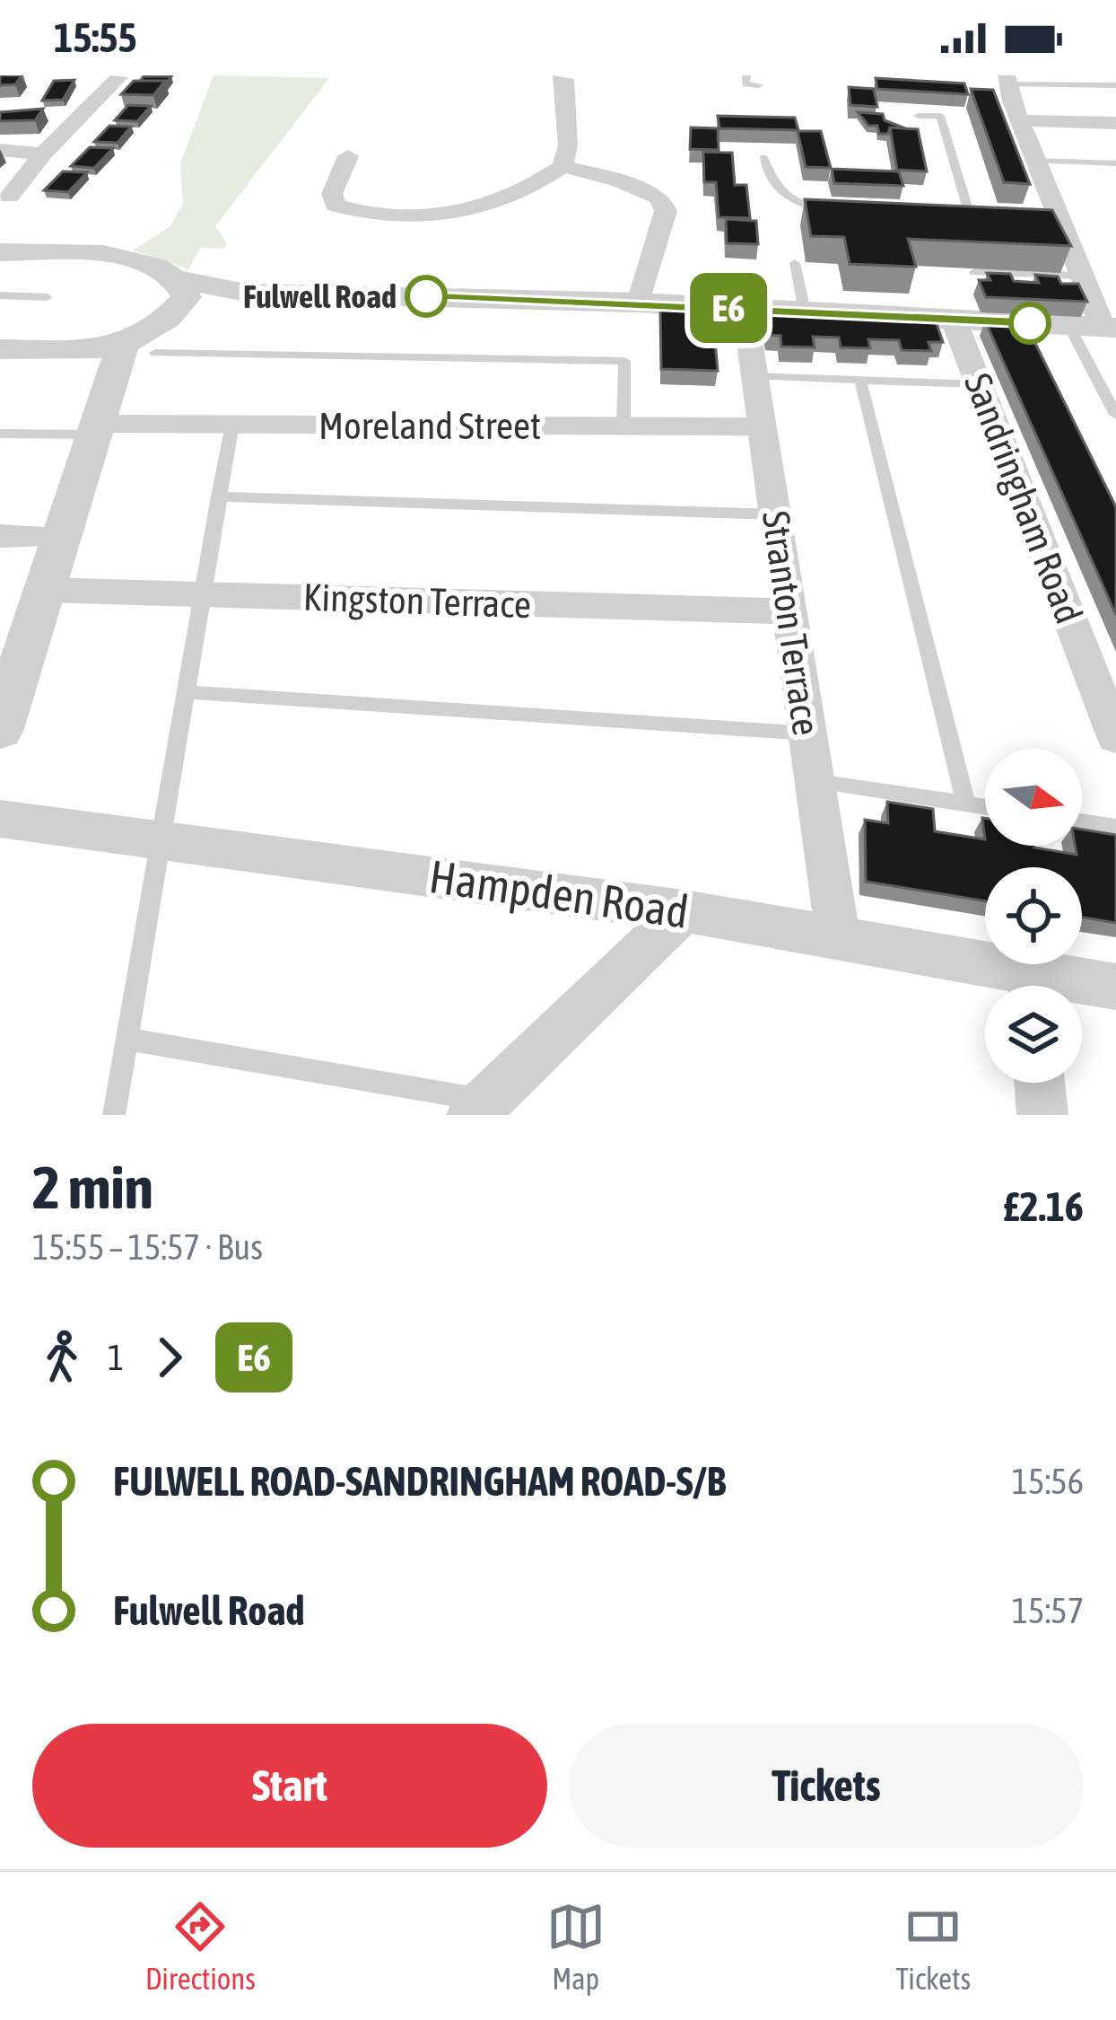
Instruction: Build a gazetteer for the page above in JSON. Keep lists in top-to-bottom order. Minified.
{"streets":{"street":["Moreland Street","Sandringham Road","Kingston Terrace","Stranton Terrace","Hampden Road"]},"crossings":[["Moreland Street","Stranton Terrace"],["Kingston Terrace","Stranton Terrace"],["Stranton Terrace","Hampden Road"]],"places":["Fulwell Road"],"lines":["bus line E6"],"north":"right","page":{"status":"15:55","on_map":"E6","heading":["2 min","15:55 – 15:57 · Bus","£2.16"],"legs":["1","E6"],"list":[{"name":"FULWELL ROAD-SANDRINGHAM ROAD-S/B","value":"15:56"},{"name":"Fulwell Road","value":"15:57"}],"buttons":["Start","Tickets"],"tabs":["Directions","Map","Tickets"]}}
